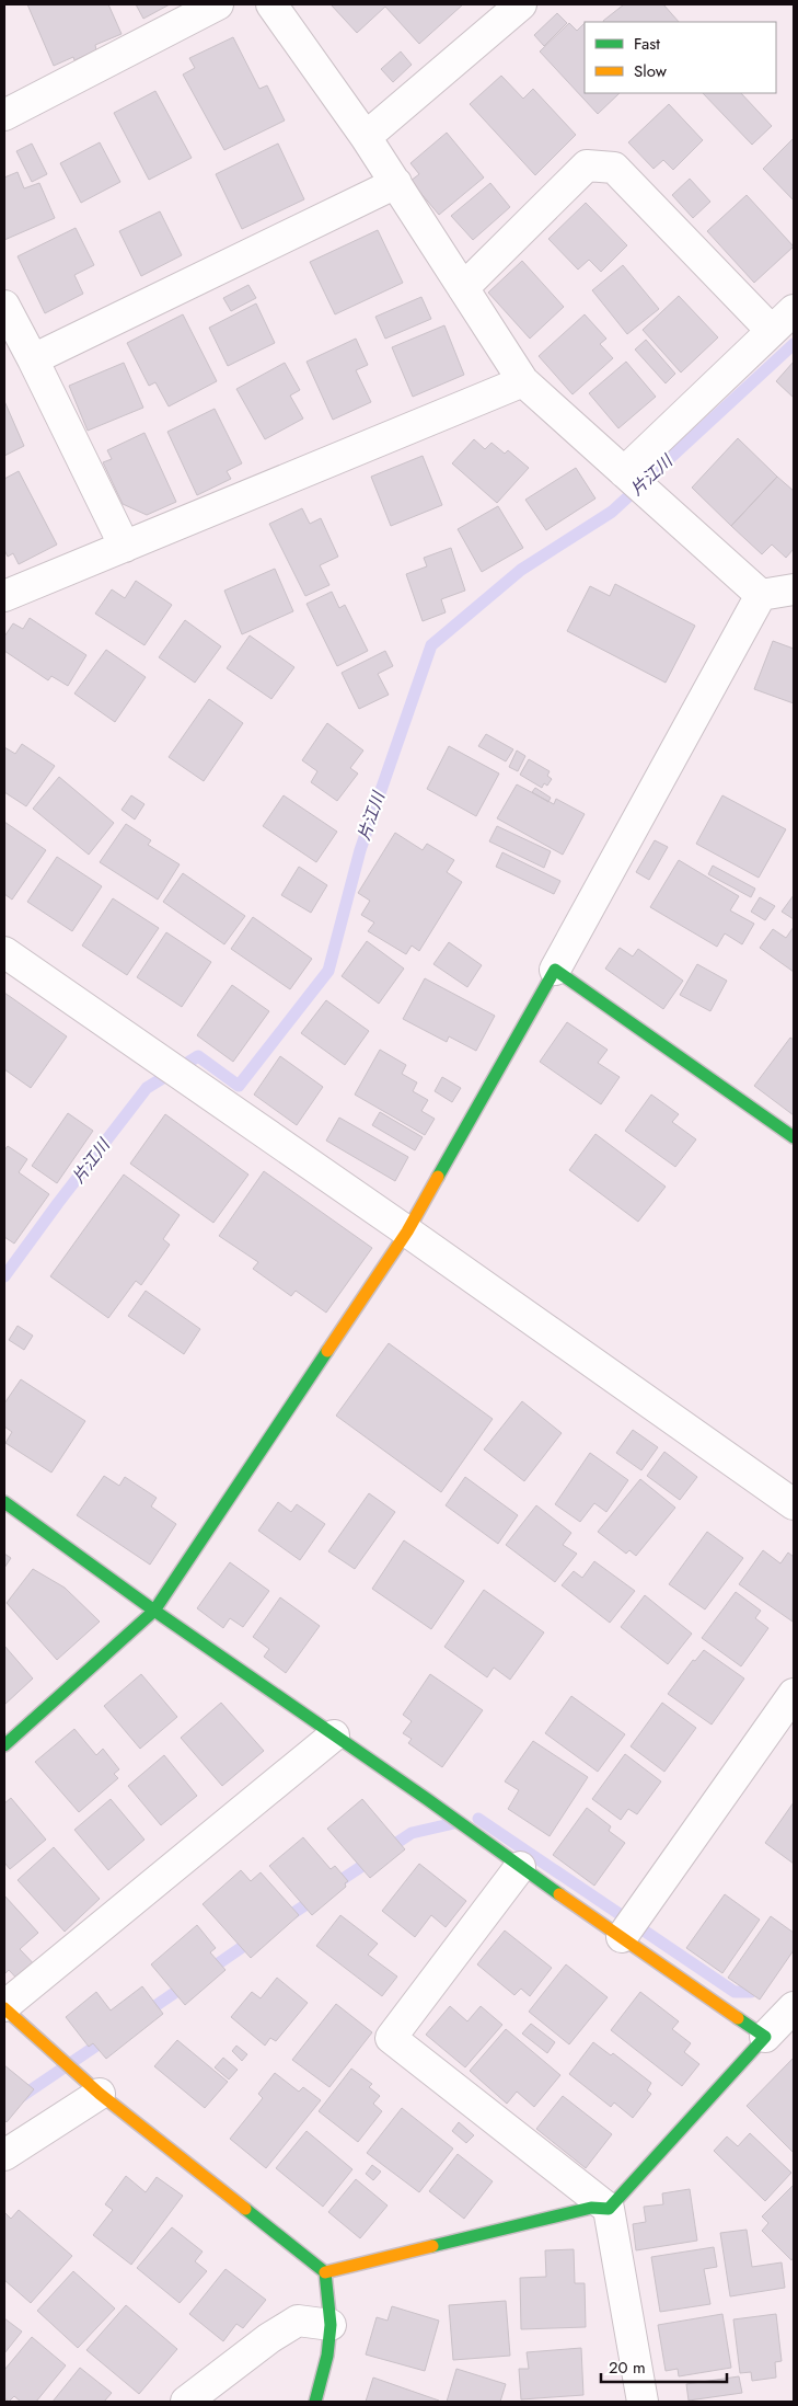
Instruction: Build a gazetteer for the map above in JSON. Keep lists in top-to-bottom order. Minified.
{"water":["片江川"],"legend":["Fast","Slow"],"scale_bar":"20 m"}
